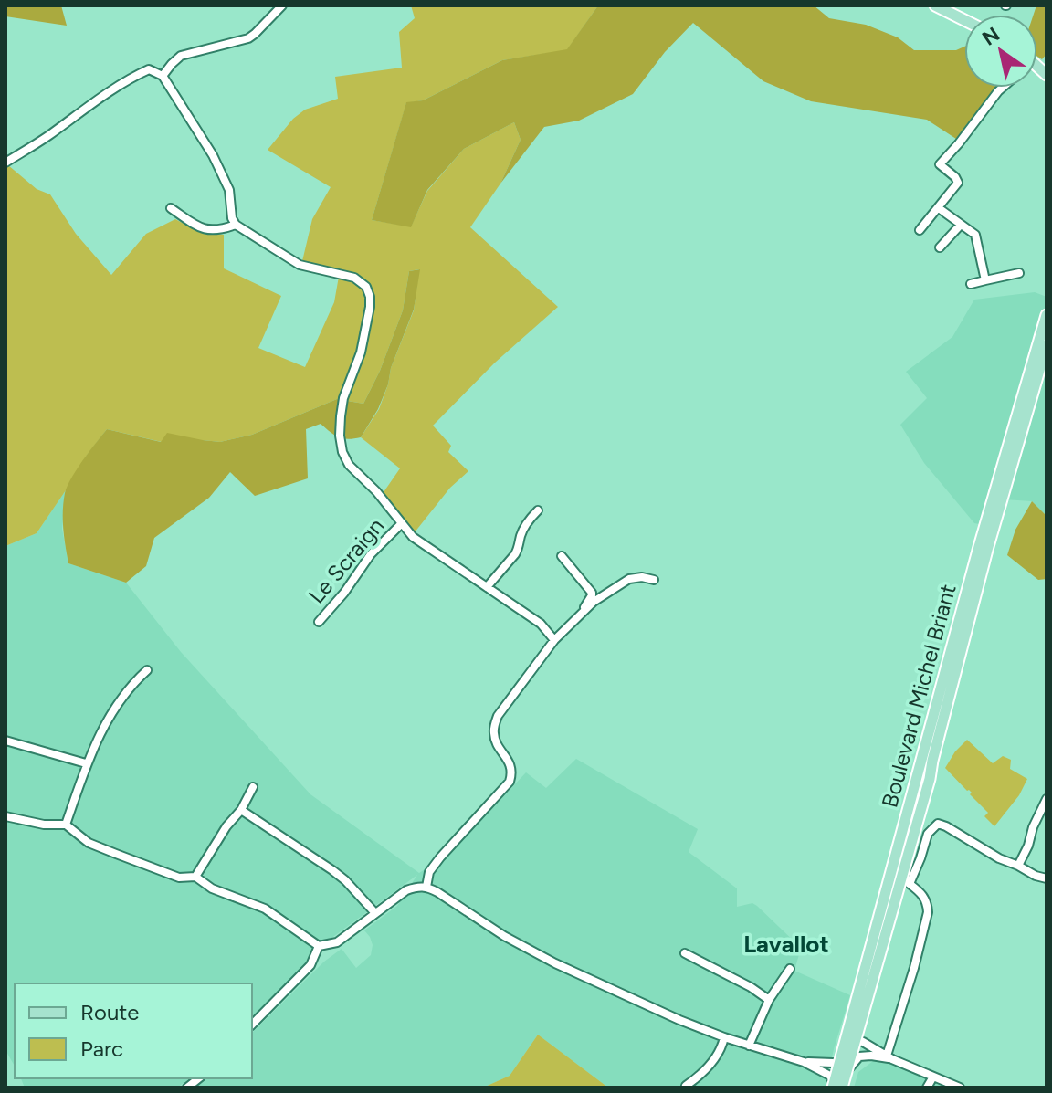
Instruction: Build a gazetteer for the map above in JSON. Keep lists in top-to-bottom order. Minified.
{"streets":{"main road":["Boulevard Michel Briant"],"street":["Le Scraign"]},"districts":["Lavallot"],"legend":["Route","Parc"],"north":"top left"}
